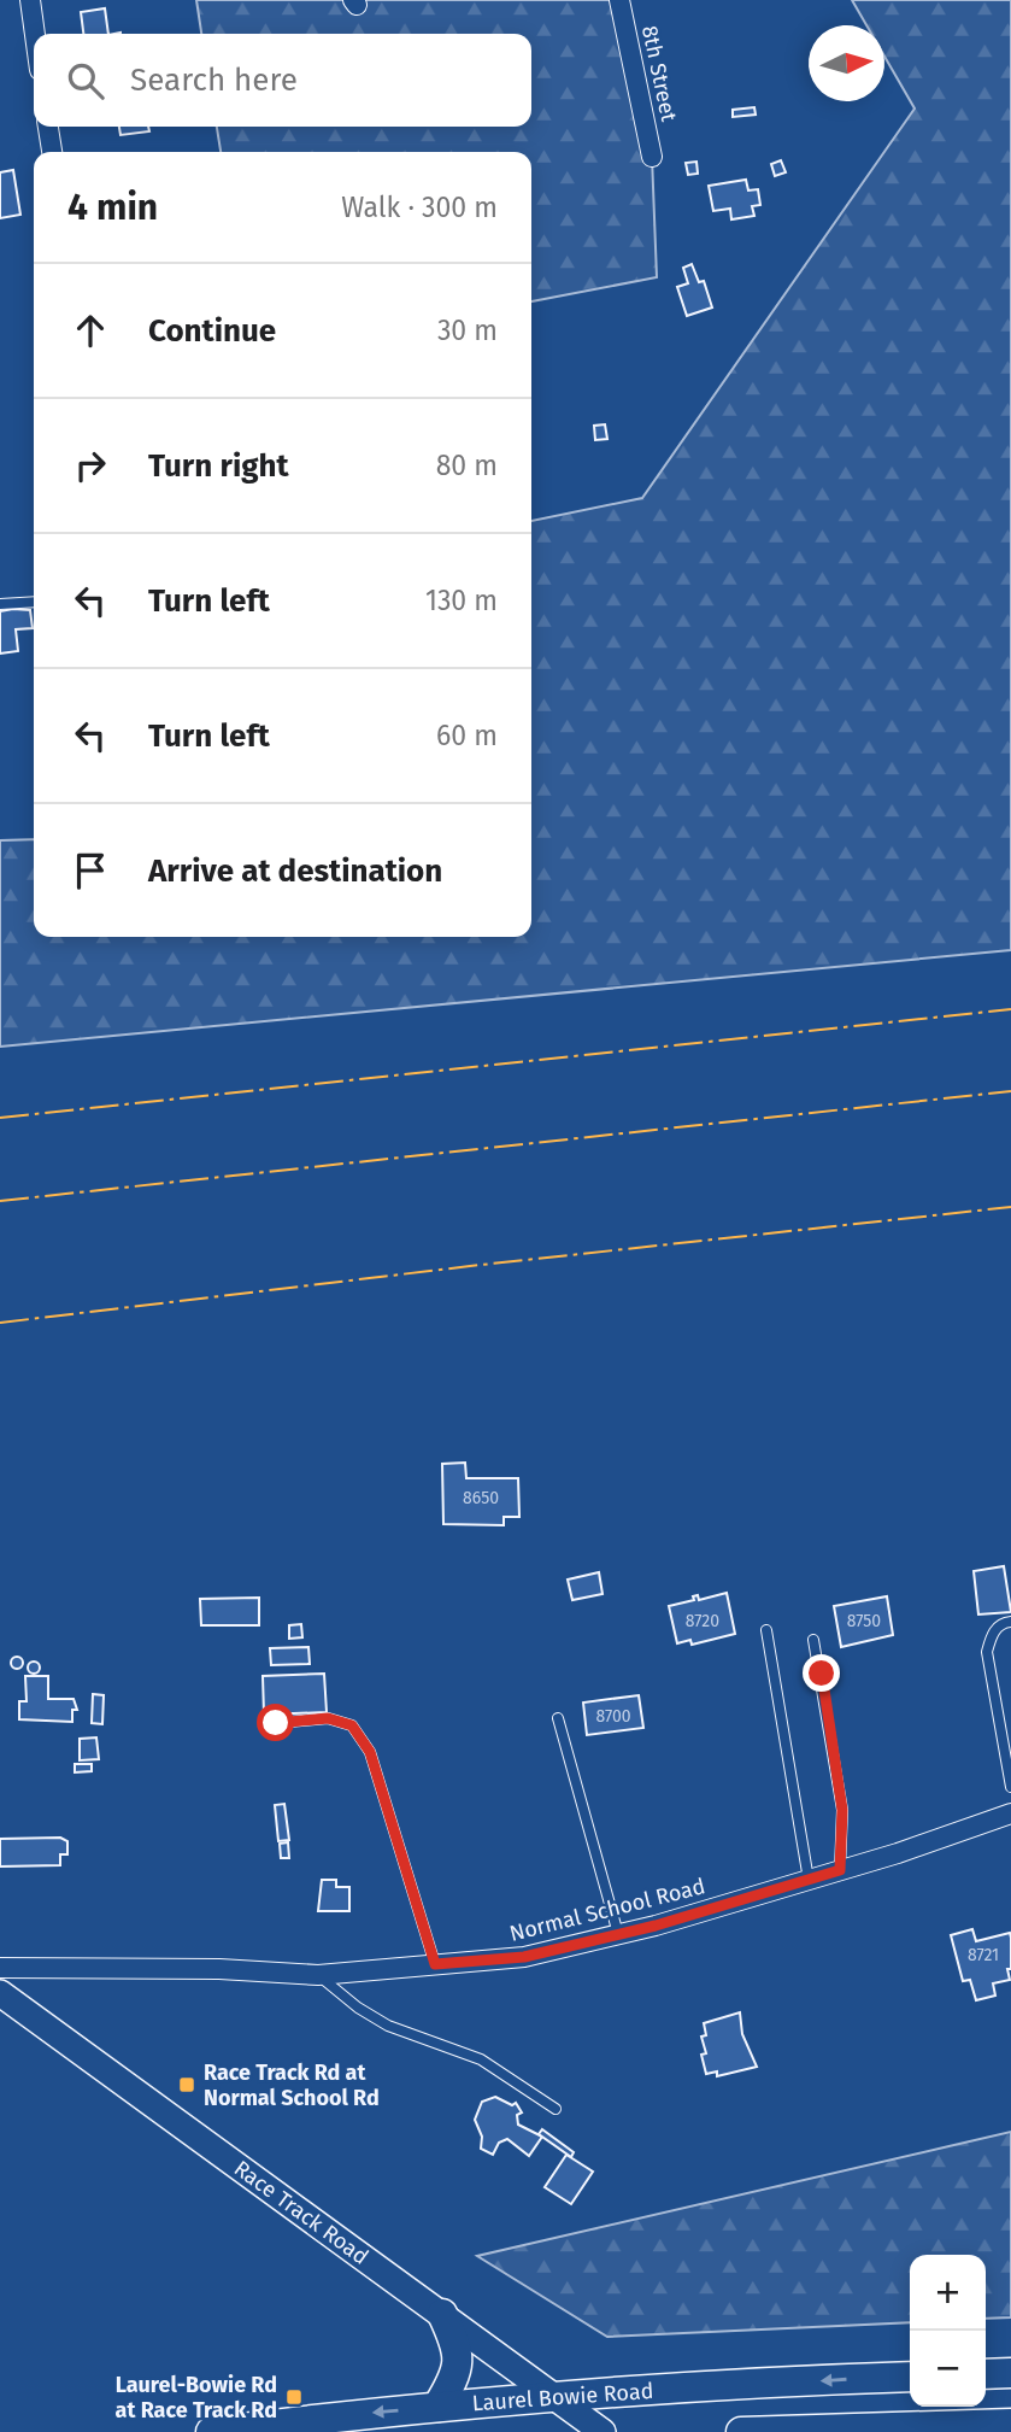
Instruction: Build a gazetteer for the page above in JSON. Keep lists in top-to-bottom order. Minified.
{"streets":{"main road":["Race Track Road","Laurel Bowie Road"],"street":["8th Street","Normal School Road"]},"crossings":[["Race Track Road","Laurel Bowie Road"]],"one_way":["Laurel Bowie Road"],"places":{"transit":["Race Track Rd at Normal School Rd","Laurel-Bowie Rd at Race Track Rd"]},"house_numbers":["8650","8720","8750","8700","8721"],"north":"right","page":{"search":"Search here","heading":["4 min","Walk · 300 m"],"list":[["Continue","30 m"],["Turn right","80 m"],["Turn left","130 m"],["Turn left","60 m"],"Arrive at destination"],"map_buttons":["+","−"]}}
